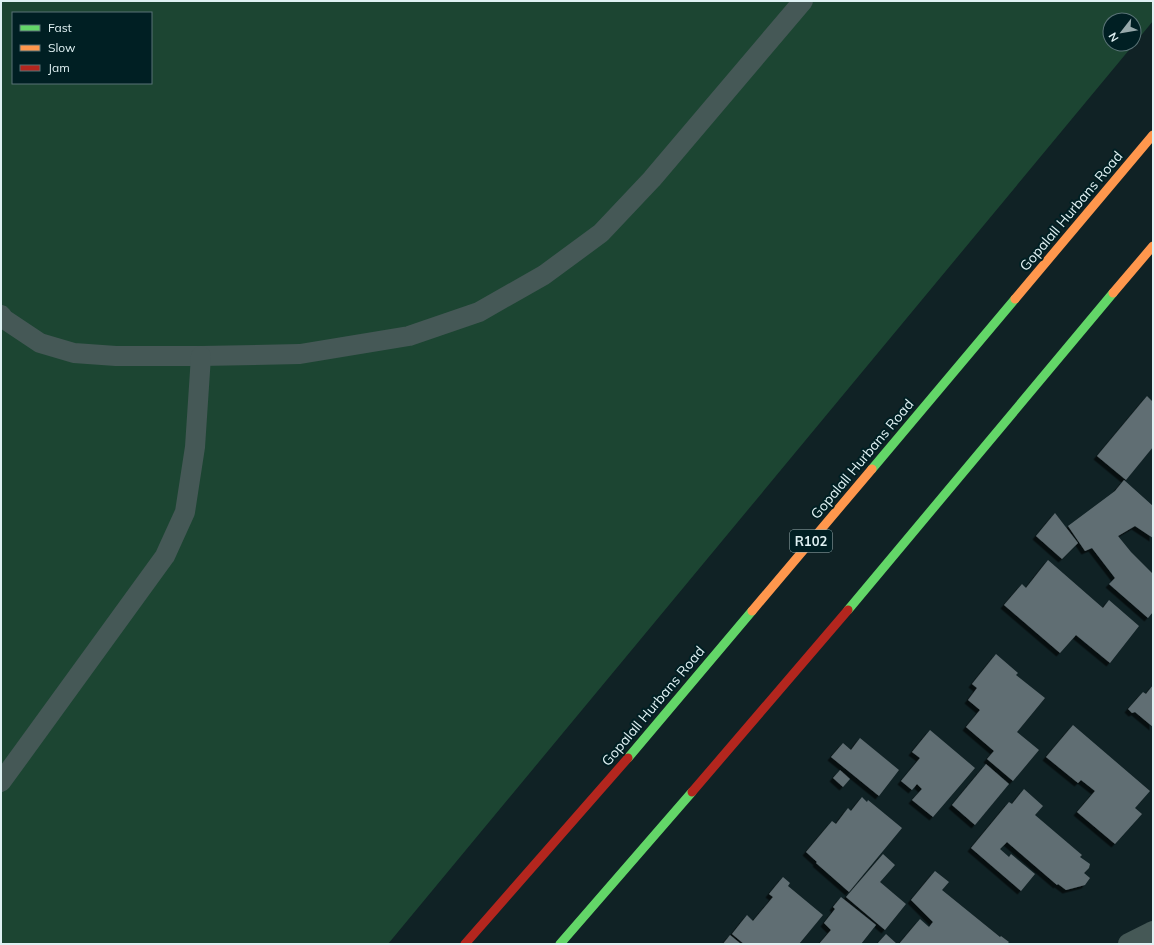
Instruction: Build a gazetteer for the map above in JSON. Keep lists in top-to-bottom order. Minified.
{"streets":{"highway":["Gopalall Hurbans Road","R102"]},"legend":["Fast","Slow","Jam"],"north":"bottom left"}
